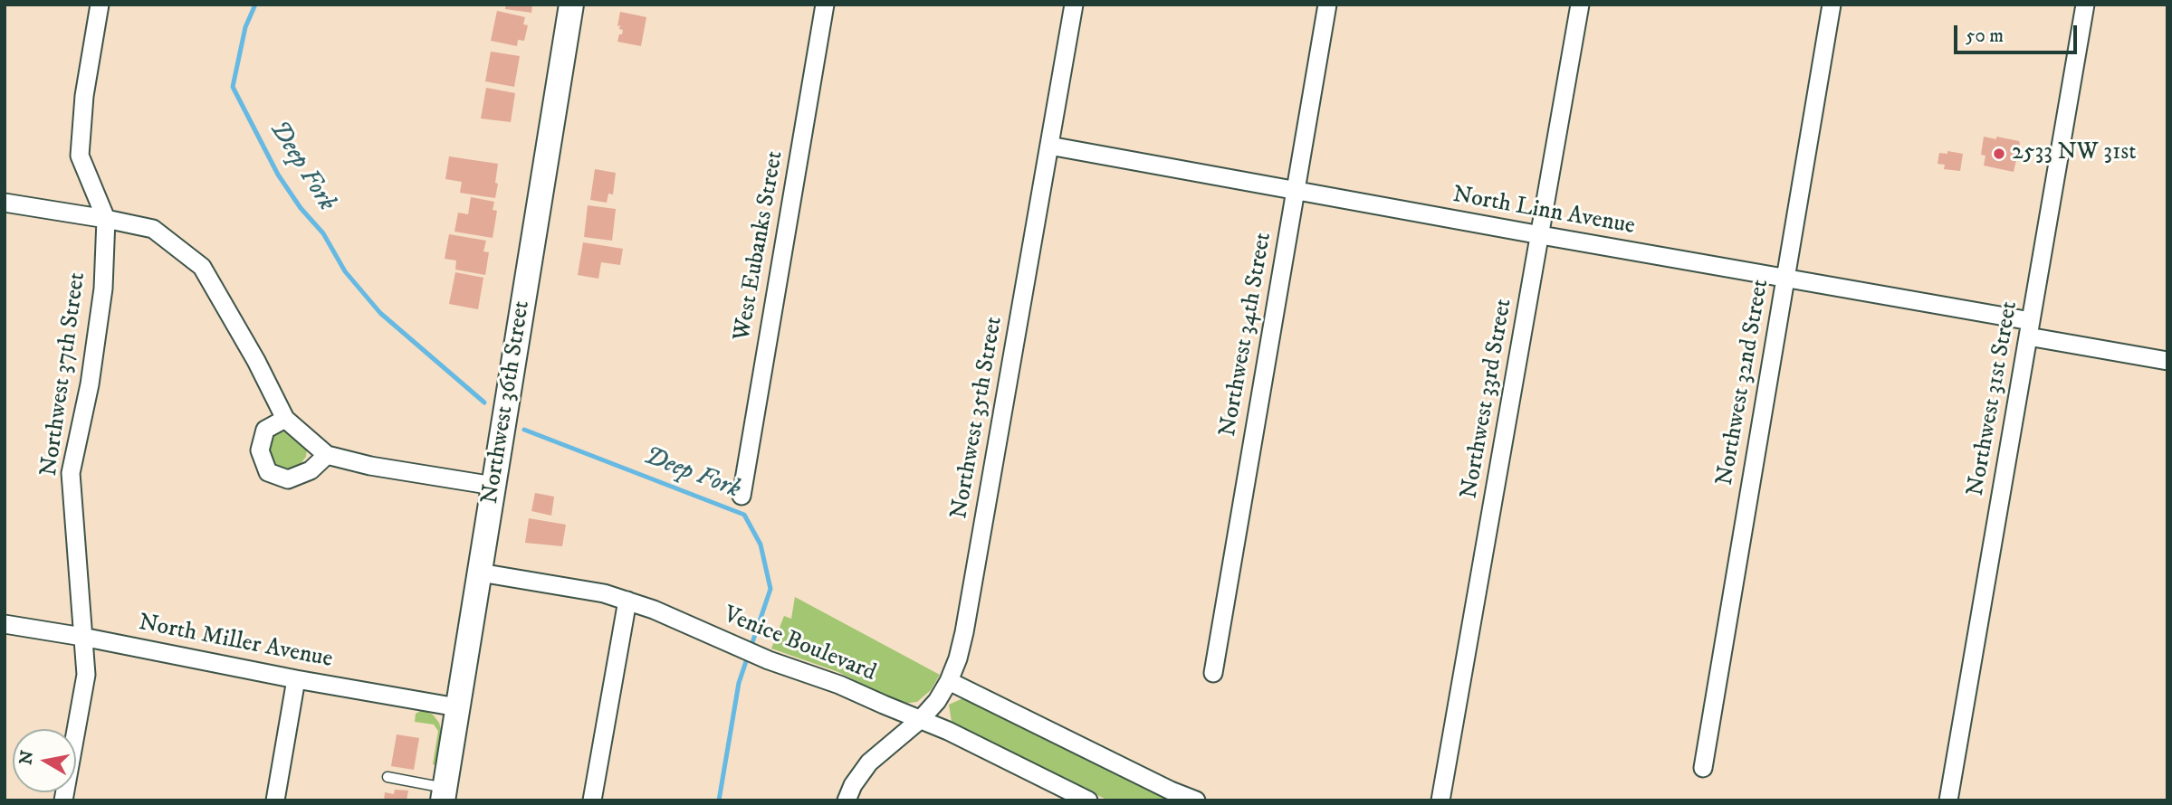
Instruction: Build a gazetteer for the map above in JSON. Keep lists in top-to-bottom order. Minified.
{"streets":{"street":["North Linn Avenue","West Eubanks Street","Northwest 34th Street","Northwest 37th Street","Northwest 32nd Street","Northwest 33rd Street","Northwest 31st Street","Northwest 36th Street","Northwest 35th Street","North Miller Avenue","Venice Boulevard"]},"crossings":[["North Linn Avenue","Northwest 34th Street"],["North Linn Avenue","Northwest 32nd Street"],["North Linn Avenue","Northwest 33rd Street"],["North Linn Avenue","Northwest 31st Street"],["North Linn Avenue","Northwest 35th Street"],["Northwest 37th Street","North Miller Avenue"],["Northwest 36th Street","North Miller Avenue"],["Northwest 36th Street","Venice Boulevard"],["Northwest 35th Street","Venice Boulevard"]],"water":["Deep Fork"],"places":["2533 NW 31st"],"scale_bar":"50 m","north":"left"}
